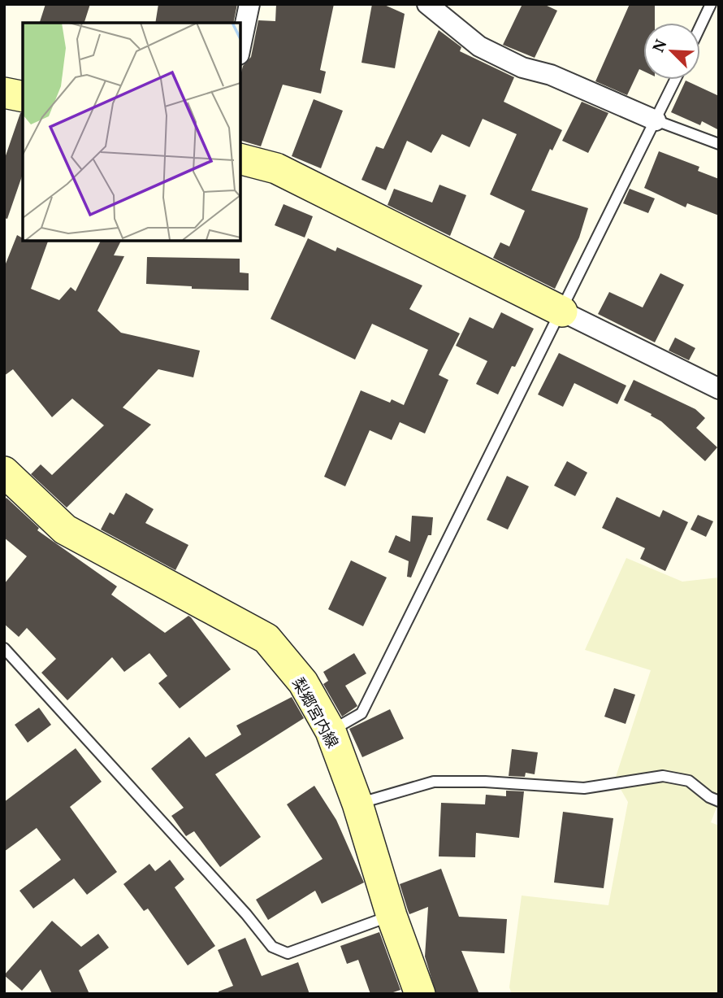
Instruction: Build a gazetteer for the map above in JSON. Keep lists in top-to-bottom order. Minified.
{"streets":{"main road":["梨郷宮内線"]},"north":"top left"}
